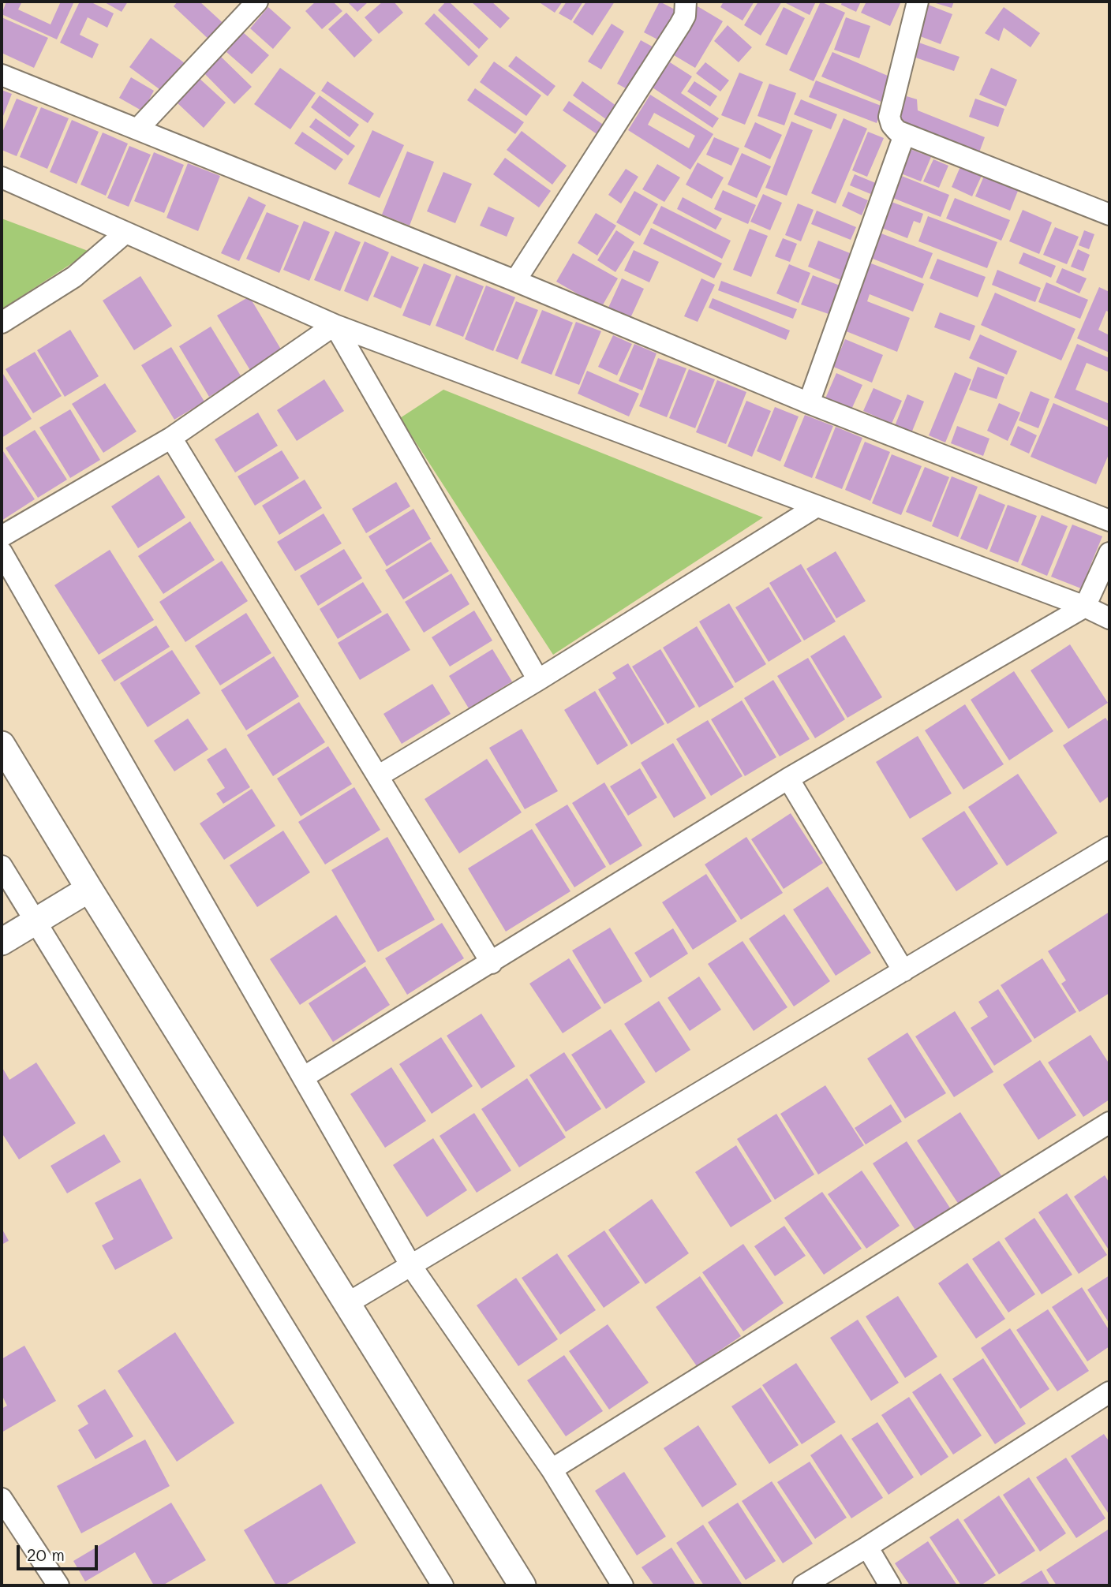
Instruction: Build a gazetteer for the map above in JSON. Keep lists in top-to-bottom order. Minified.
{"scale_bar":"20 m"}
